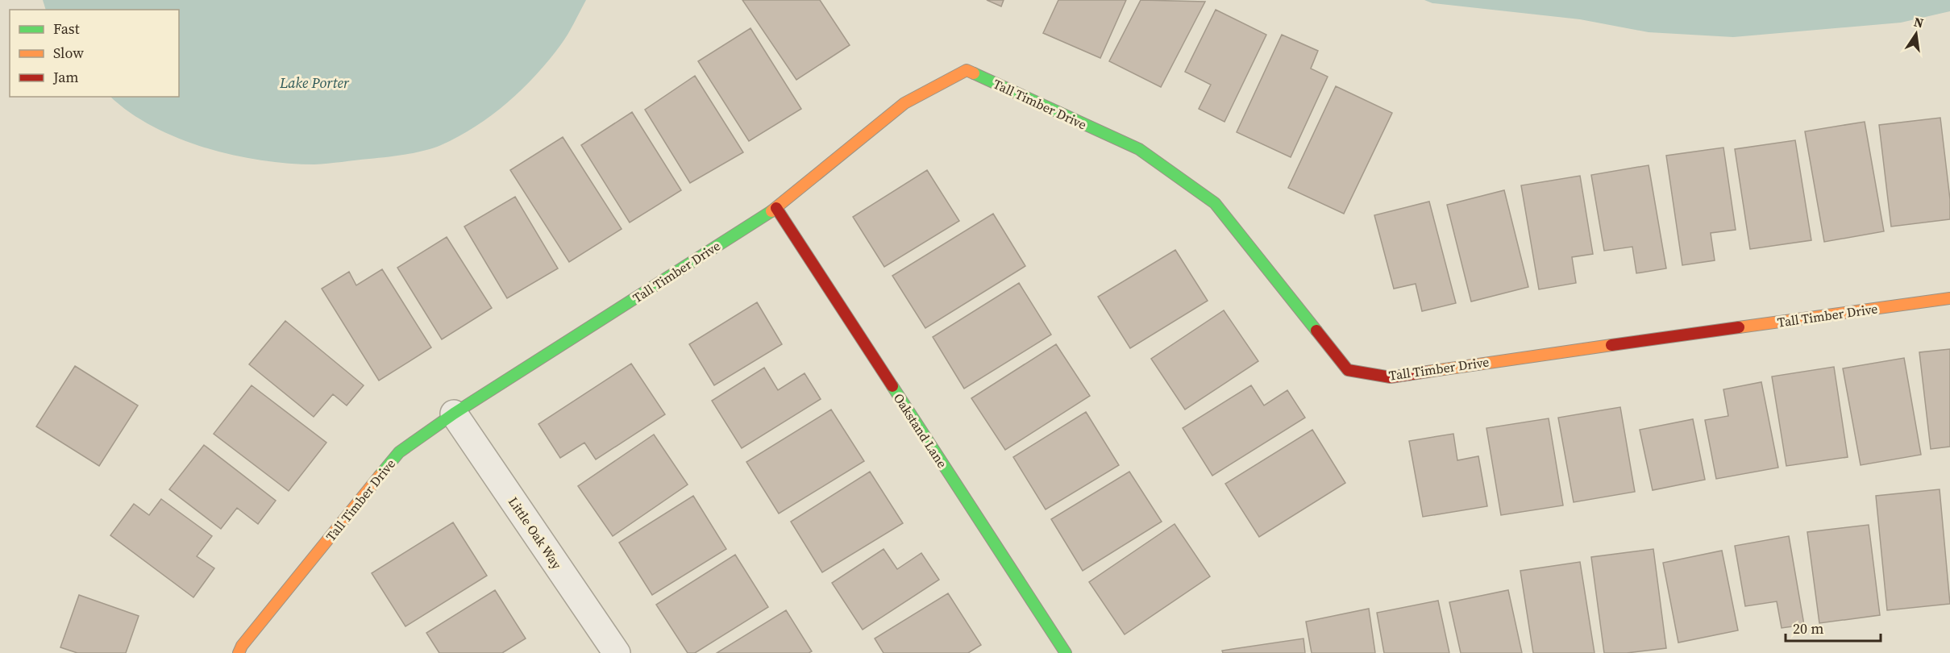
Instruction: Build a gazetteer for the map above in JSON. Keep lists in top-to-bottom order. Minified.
{"streets":{"street":["Tall Timber Drive","Oakstand Lane","Little Oak Way"]},"crossings":[["Tall Timber Drive","Oakstand Lane"],["Tall Timber Drive","Little Oak Way"]],"water":["Lake Porter"],"legend":["Fast","Slow","Jam"],"scale_bar":"20 m","north":"top"}
